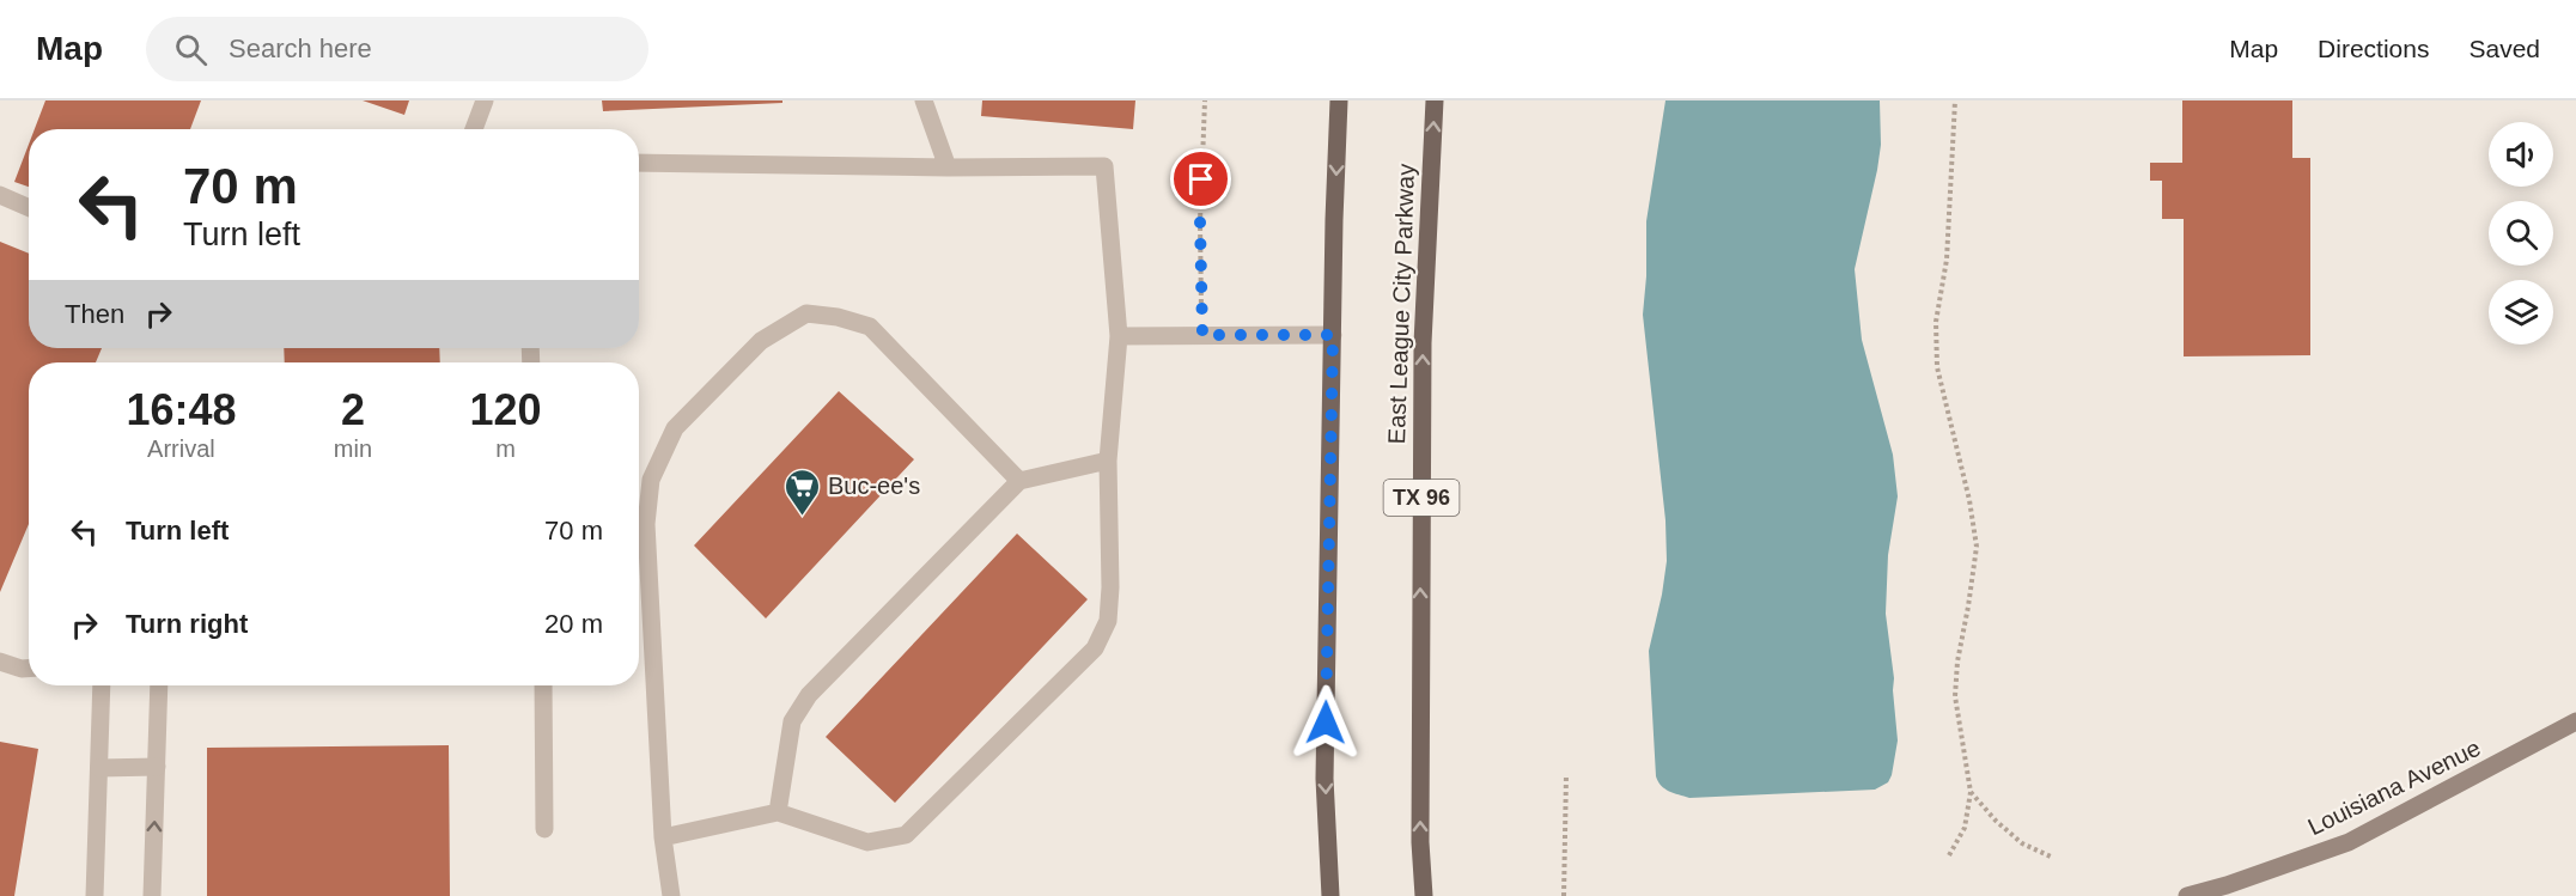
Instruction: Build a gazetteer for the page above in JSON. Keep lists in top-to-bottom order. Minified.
{"streets":{"main road":["East League City Parkway","TX 96"],"street":["Louisiana Avenue"]},"places":{"supermarket":["Buc-ee's"]},"page":{"header":"Map","search":"Search here","nav":["Map","Directions","Saved"],"turn":["70 m","Turn left"],"then":"Then","eta":["16:48","Arrival","2","min","120","m"],"list":[{"name":"Turn left","value":"70 m"},{"name":"Turn right","value":"20 m"}]}}
